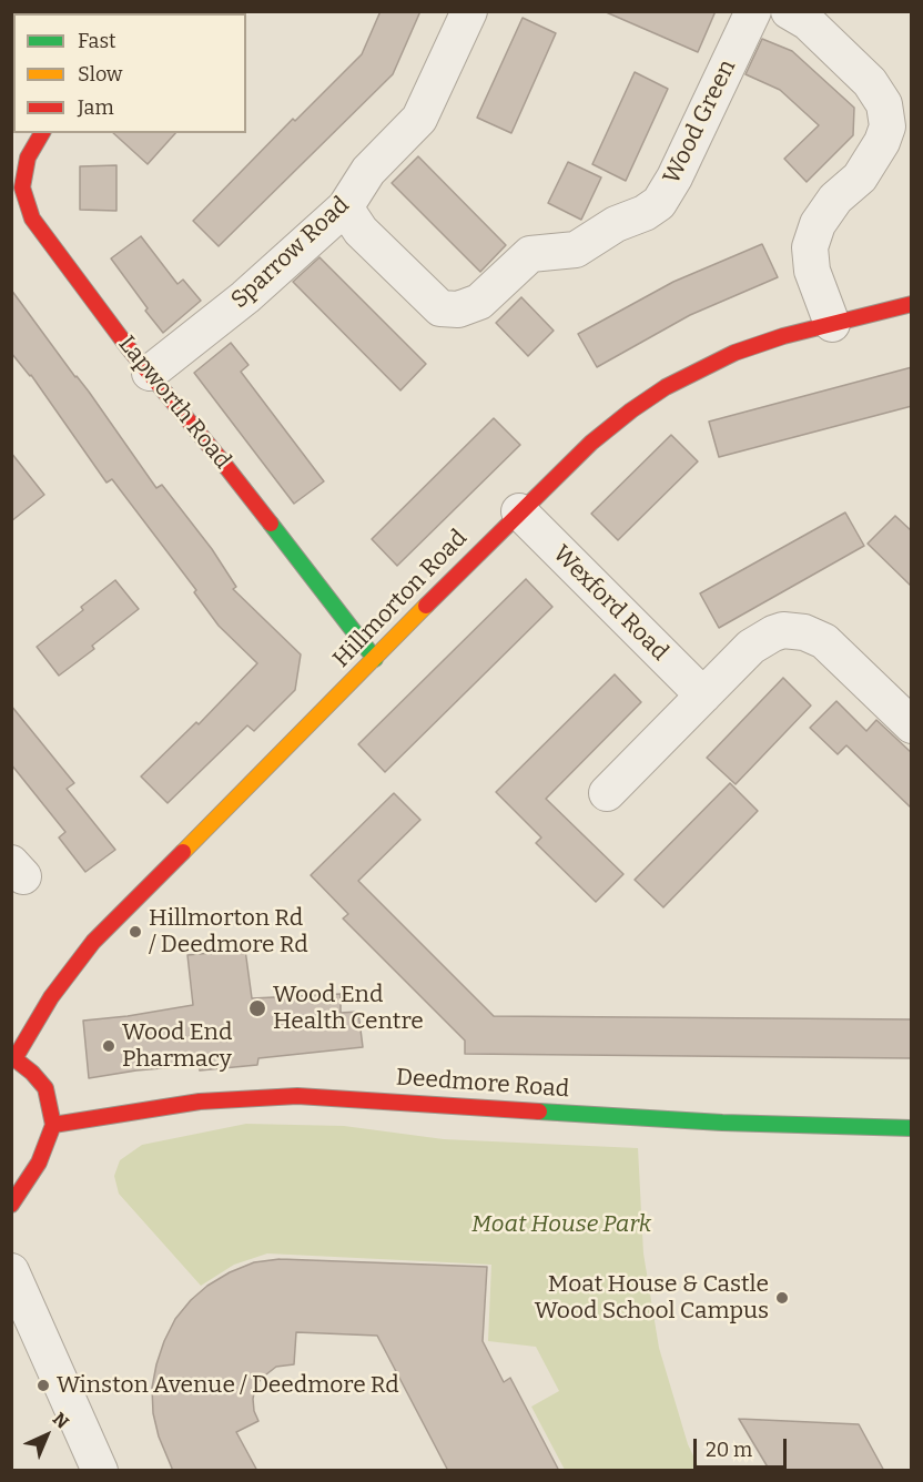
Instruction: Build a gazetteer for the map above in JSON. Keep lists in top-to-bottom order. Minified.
{"streets":{"street":["Wood Green","Sparrow Road","Lapworth Road","Hillmorton Road","Wexford Road","Deedmore Road"]},"crossings":[["Wood Green","Sparrow Road"],["Sparrow Road","Lapworth Road"],["Lapworth Road","Hillmorton Road"],["Hillmorton Road","Wexford Road"]],"parks":["Moat House Park"],"places":["Hillmorton Rd / Deedmore Rd","Wood End Health Centre","Wood End Pharmacy","Moat House & Castle Wood School Campus","Winston Avenue / Deedmore Rd"],"legend":["Fast","Slow","Jam"],"scale_bar":"20 m","north":"top right"}
